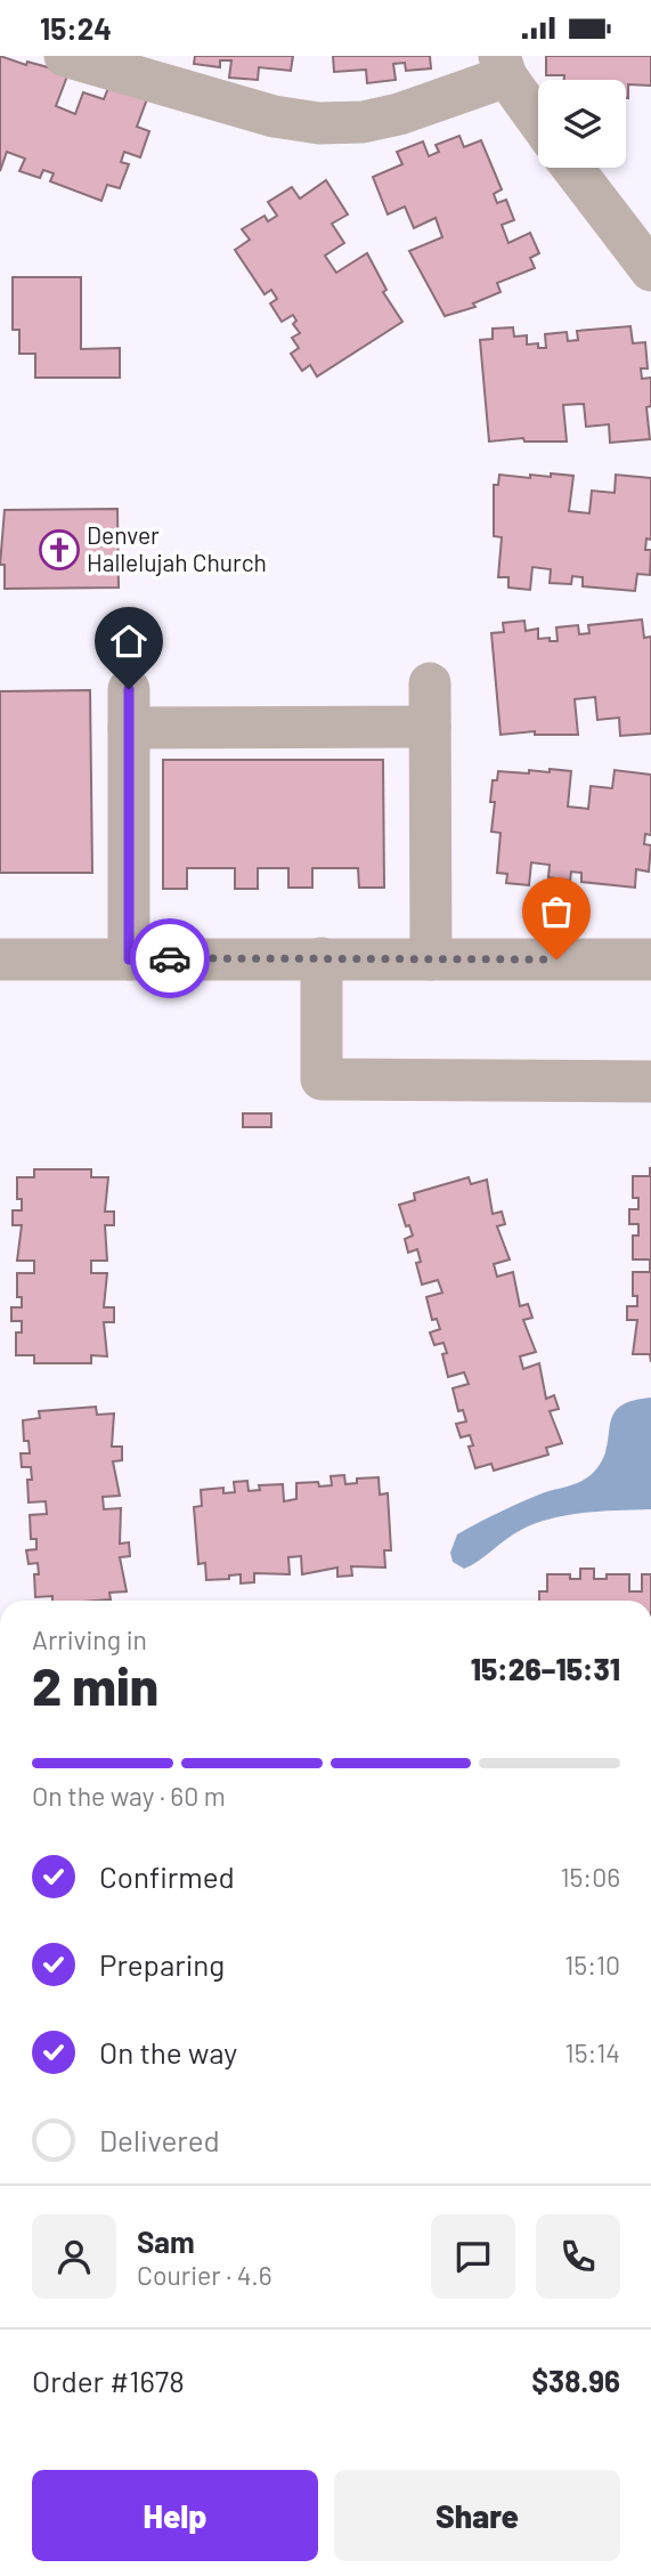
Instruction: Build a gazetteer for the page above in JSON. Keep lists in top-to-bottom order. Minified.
{"places":{"church":["Denver Hallelujah Church"]},"page":{"status":"15:24","heading":["2 min","Arriving in","15:26–15:31"],"panel":["Sam","Courier · 4.6","Order #1678","$38.96"],"bar":"On the way · 60 m","list":[["Confirmed","15:06"],["Preparing","15:10"],["On the way","15:14"],"Delivered"],"buttons":["Help","Share"]}}
